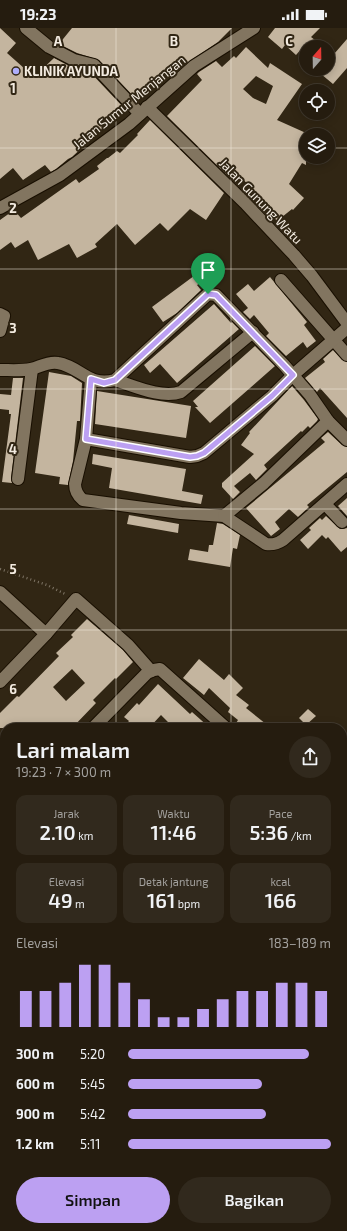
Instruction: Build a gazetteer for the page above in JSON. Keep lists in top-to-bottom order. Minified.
{"streets":{"street":["Jalan Sumur Menjangan","Jalan Gunung Watu"]},"crossings":[["Jalan Sumur Menjangan","Jalan Gunung Watu"]],"places":["KLINIK AYUNDA"],"north":"top","page":{"status":"19:23","heading":["Lari malam","19:23 · 7 × 300 m"],"stats":[["Jarak","2.10 km"],["Waktu","11:46"],["Pace","5:36 /km"],["Elevasi","49 m"],["Detak jantung","161 bpm"],["kcal","166"]],"chart":["Elevasi","183–189 m"],"list":[{"name":"300 m","note":"5:20"},{"name":"600 m","note":"5:45"},{"name":"900 m","note":"5:42"},{"name":"1.2 km","note":"5:11"}],"buttons":["Simpan","Bagikan"]},"grid":{"columns":["A","B","C"],"rows":["1","2","3","4","5","6"]}}
